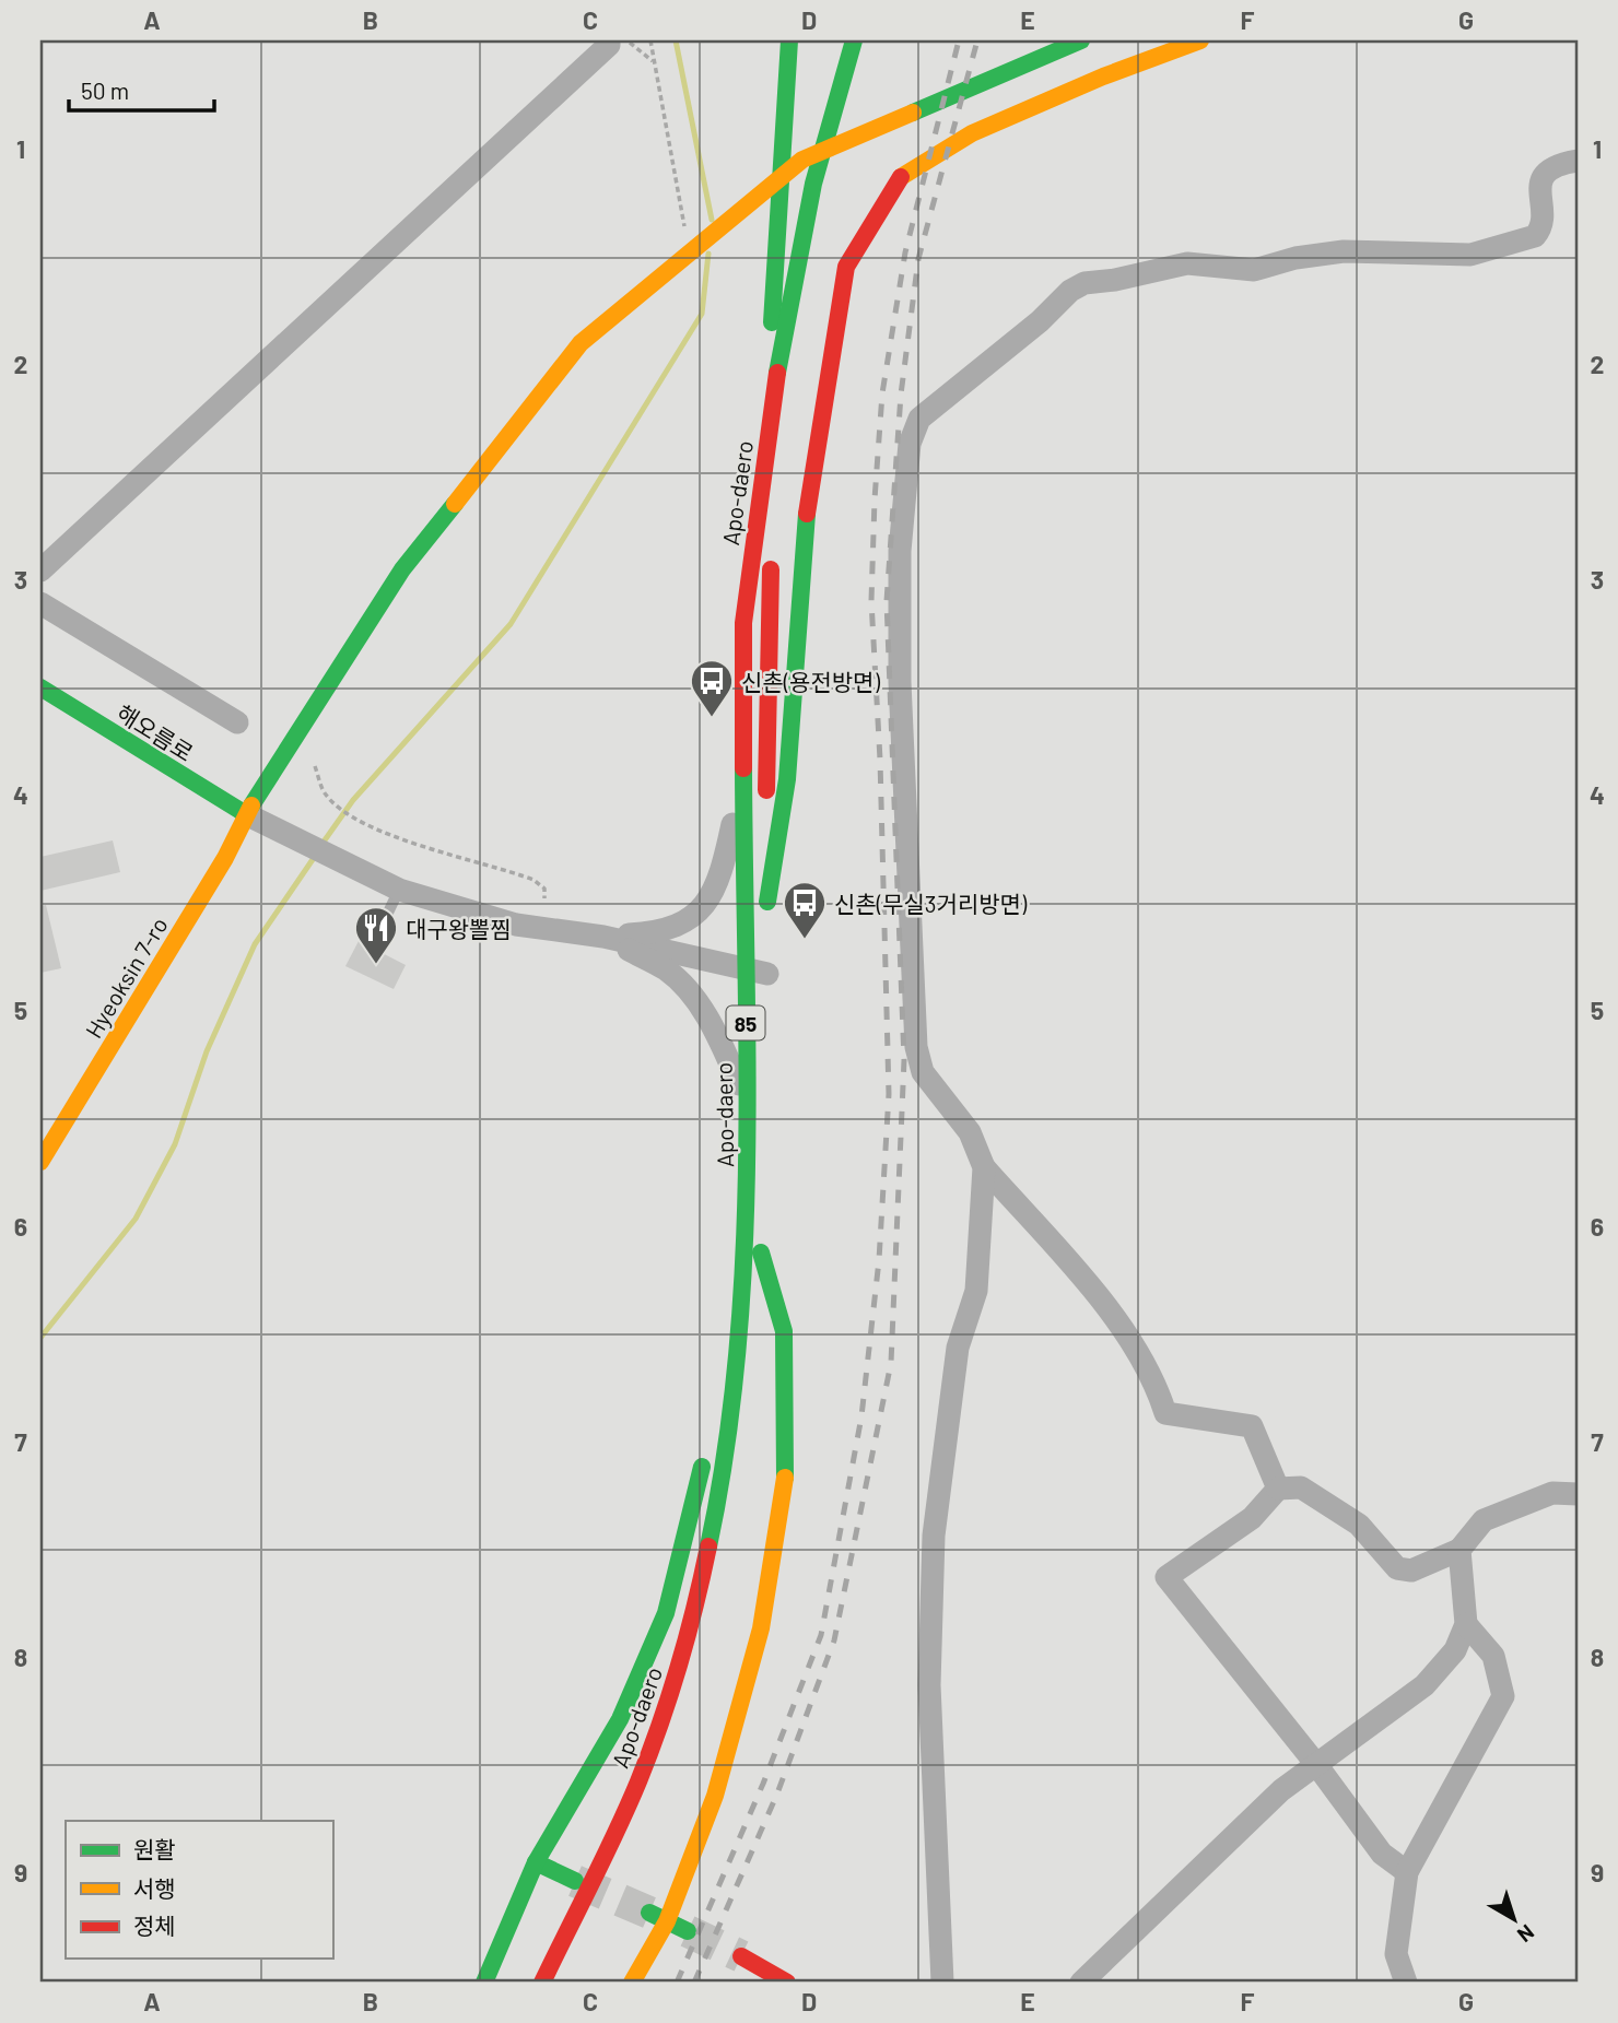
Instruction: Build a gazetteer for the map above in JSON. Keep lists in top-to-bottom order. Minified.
{"streets":{"main road":["Apo-daero","해오름로","Hyeoksin 7-ro","85"]},"crossings":[["해오름로","Hyeoksin 7-ro"]],"places":{"bus stop":["신촌(용전방면)","신촌(무실3거리방면)"],"restaurant":["대구왕뽈찜"]},"legend":["원활","서행","정체"],"scale_bar":"50 m","north":"bottom right","grid":{"columns":["A","B","C","D","E","F","G"],"rows":["1","2","3","4","5","6","7","8","9"]}}
